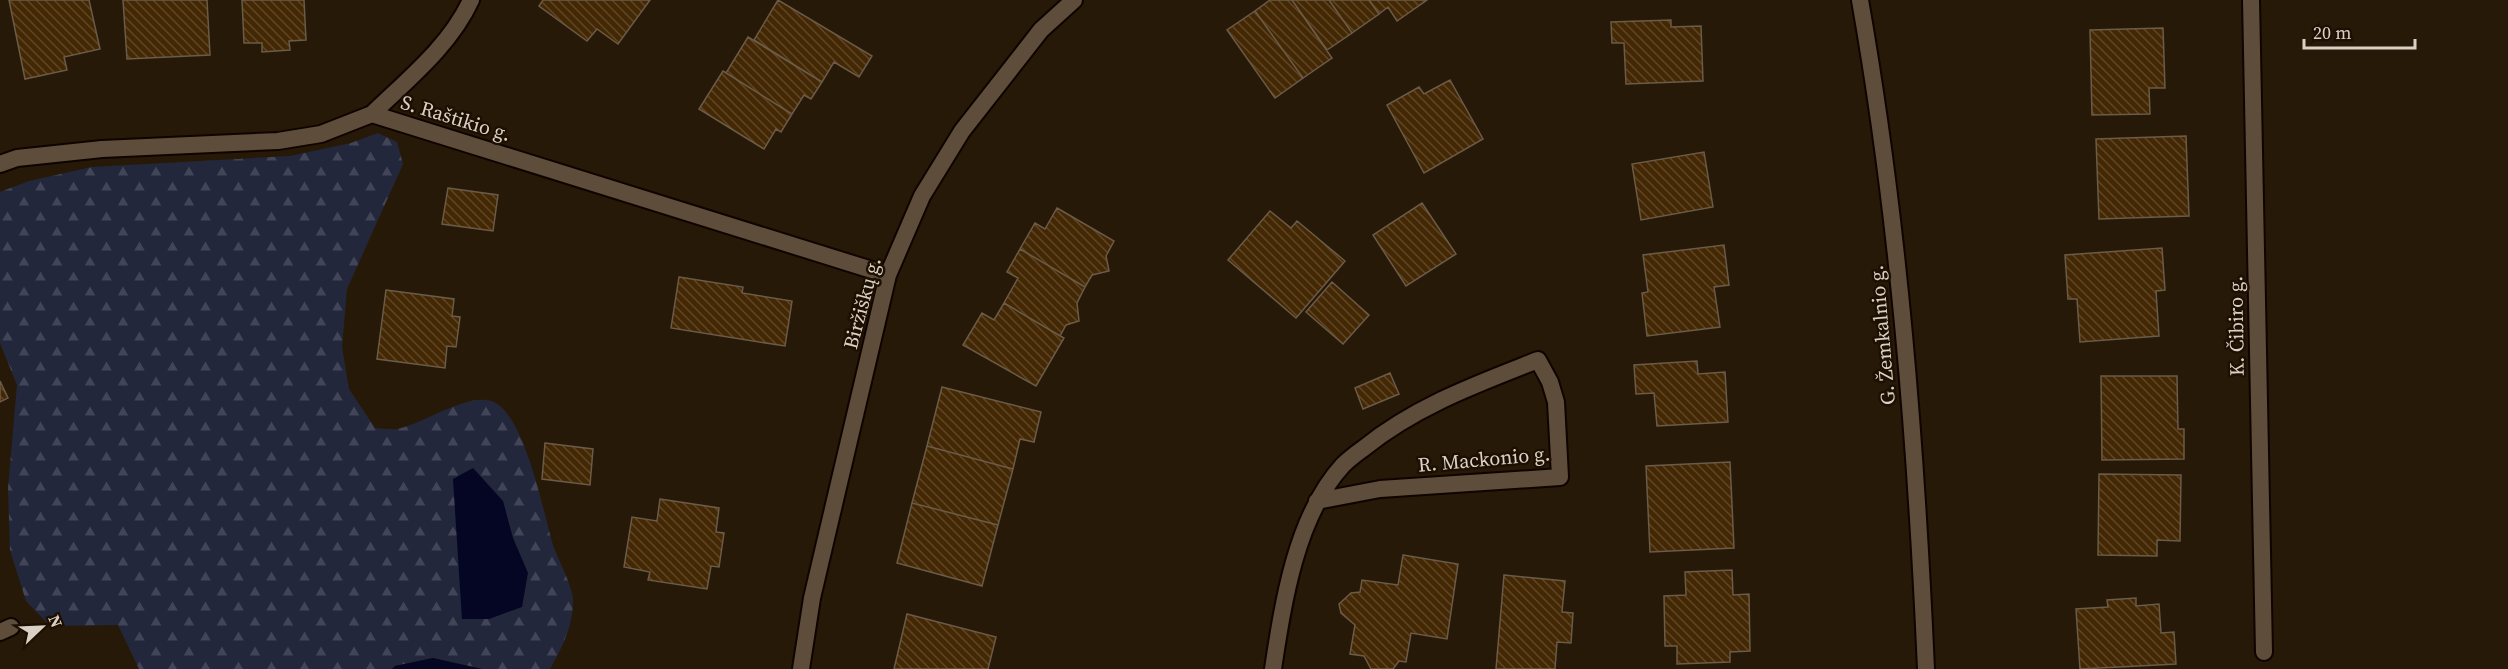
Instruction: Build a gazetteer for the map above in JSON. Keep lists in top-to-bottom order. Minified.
{"streets":{"street":["S. Raštikio g.","Biržiškų g.","K. Čibiro g.","G. Žemkalnio g.","R. Mackonio g."]},"crossings":[["S. Raštikio g.","Biržiškų g."]],"scale_bar":"20 m","north":"top right"}
